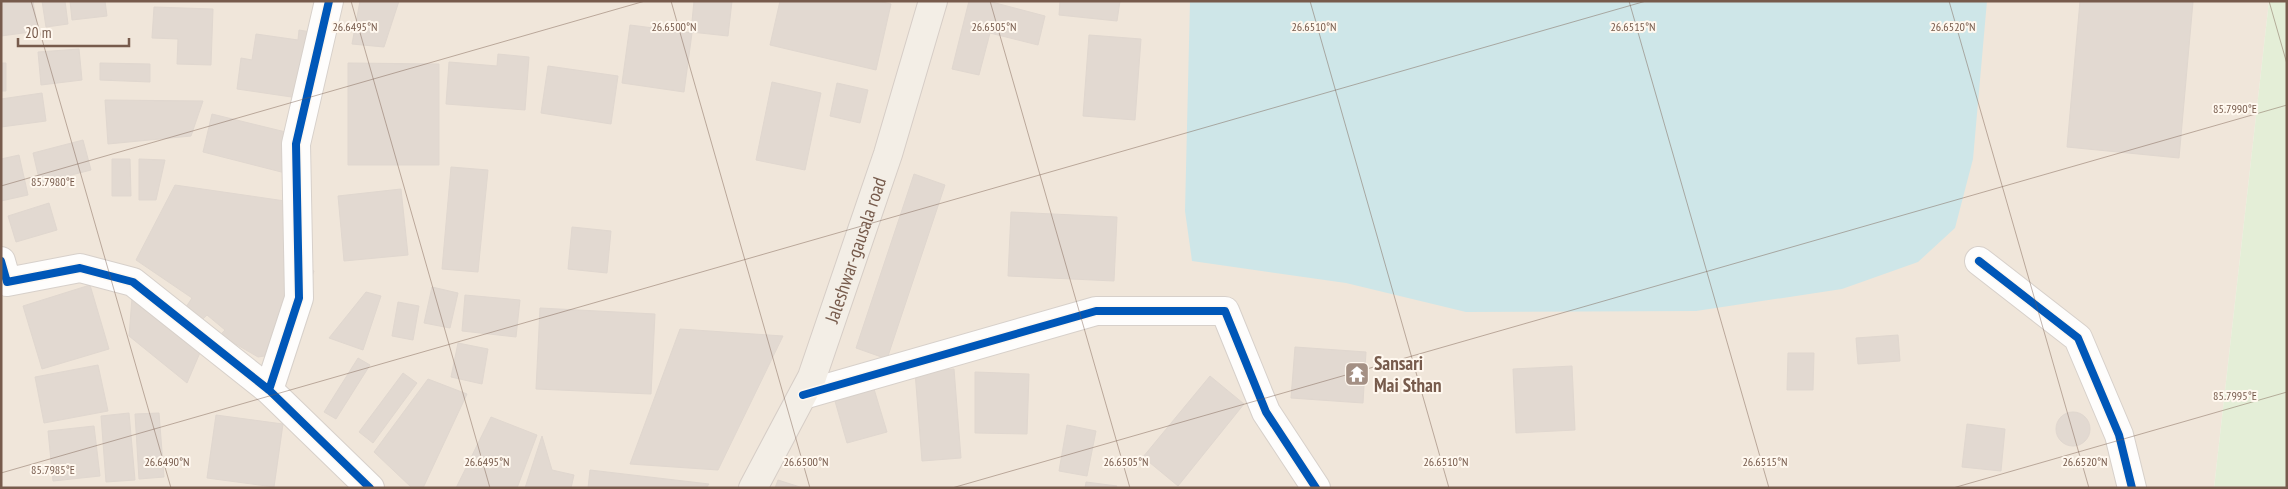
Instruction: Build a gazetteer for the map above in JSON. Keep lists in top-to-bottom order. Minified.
{"streets":{"main road":["Jaleshwar-gausala road"]},"places":{"temple":["Sansari Mai Sthan"]},"scale_bar":"20 m","coordinates":["26.6495°N","26.6500°N","26.6505°N","26.6510°N","26.6515°N","26.6520°N","85.7990°E","85.7980°E","85.7995°E","26.6490°N","85.7985°E"]}
